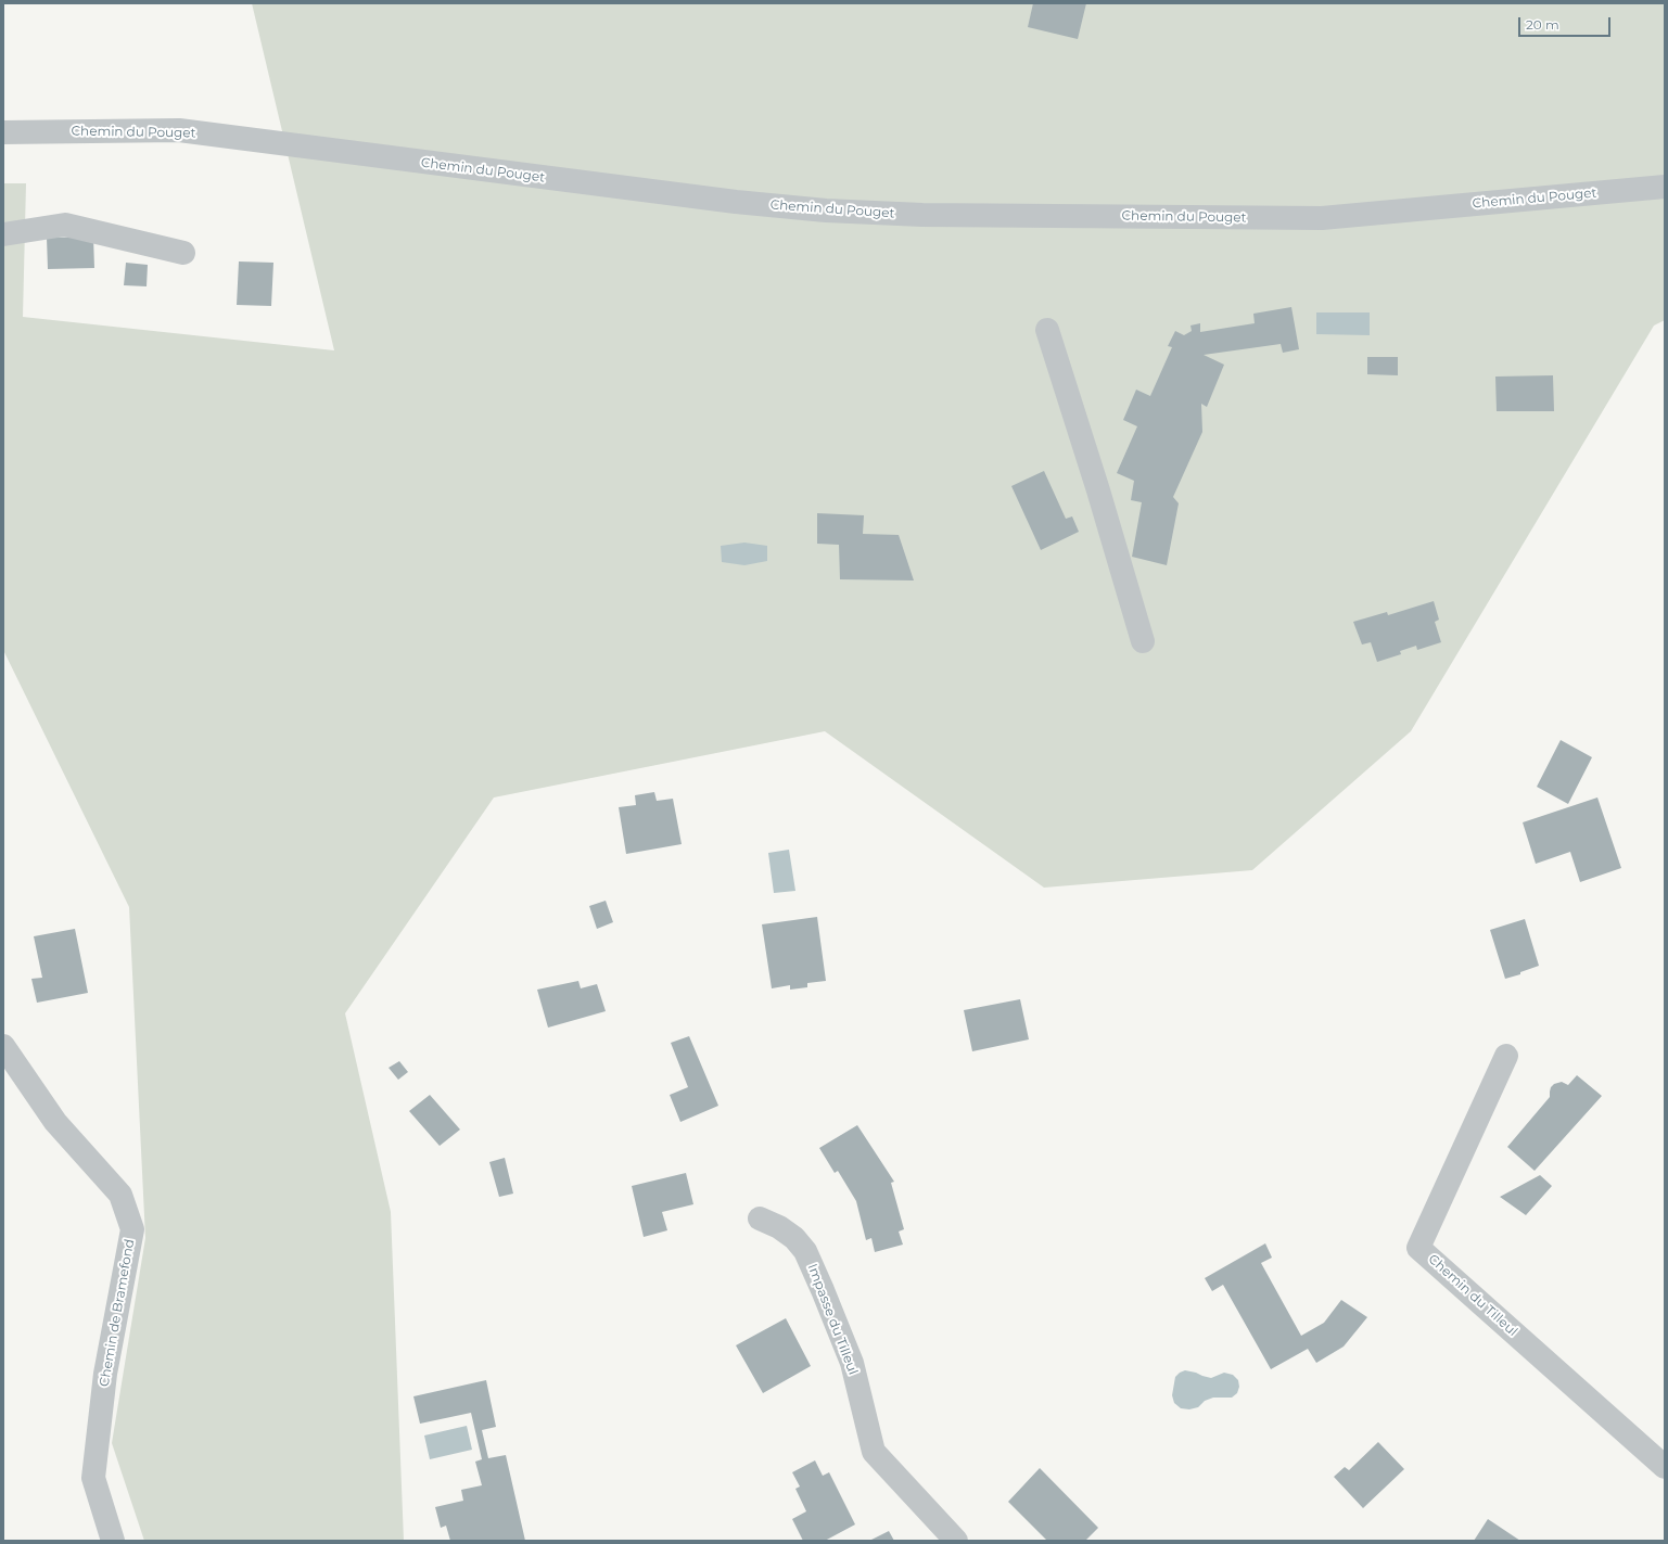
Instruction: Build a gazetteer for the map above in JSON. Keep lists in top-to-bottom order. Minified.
{"streets":{"street":["Chemin du Pouget","Chemin du Tilleul","Chemin de Bramefond","Impasse du Tilleul"]},"scale_bar":"20 m"}
